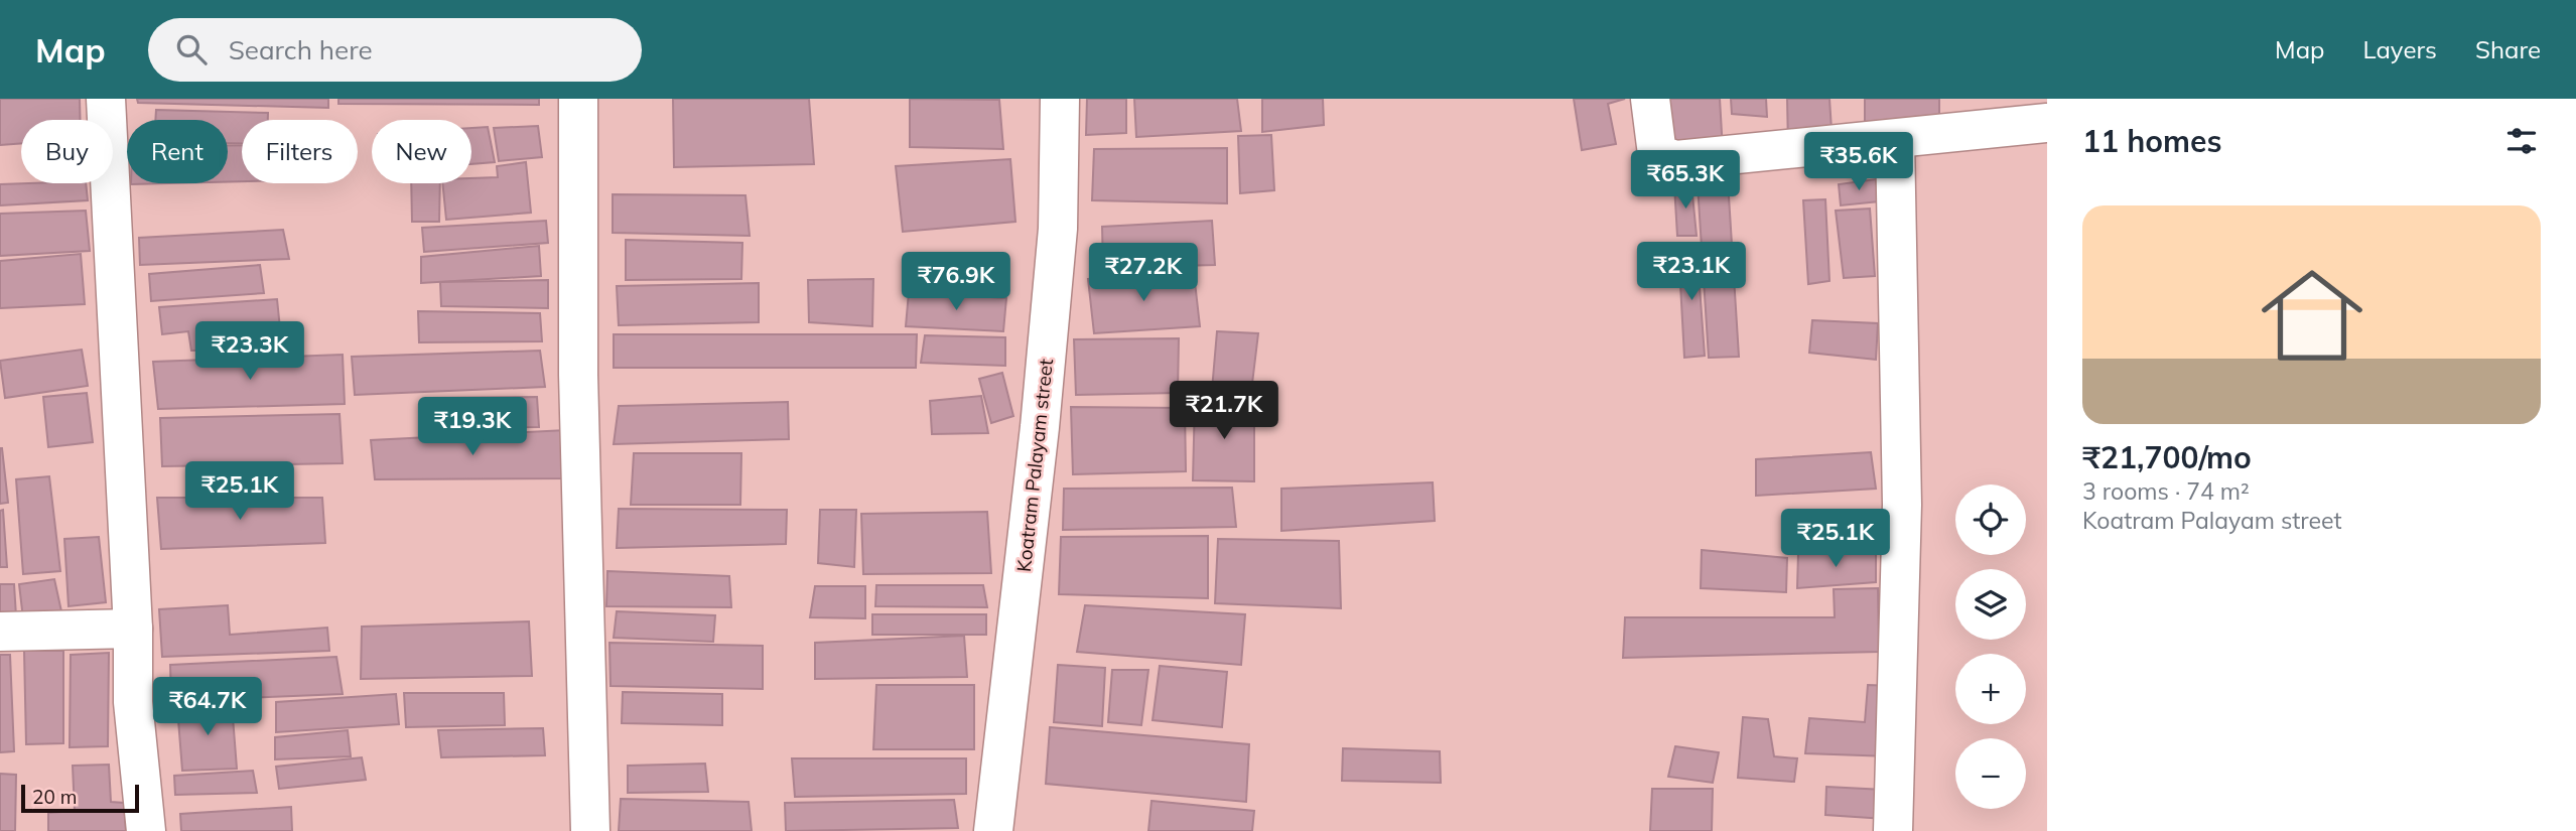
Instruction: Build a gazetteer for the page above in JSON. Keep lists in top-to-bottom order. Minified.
{"streets":{"street":["Koatram Palayam street"]},"scale_bar":"20 m","page":{"header":"Map","search":"Search here","nav":["Map","Layers","Share"],"heading":"11 homes","chip":["Buy","Rent","Filters","New"],"price":["₹35.6K","₹65.3K","₹23.1K","₹27.2K","₹76.9K","₹23.3K","₹21.7K","₹19.3K","₹25.1K","₹25.1K","₹64.7K"],"list":[{"name":"₹21,700/mo","note":"3 rooms · 74 m² · Koatram Palayam street"}],"map_buttons":["+","−"],"scale":"20 m"}}
